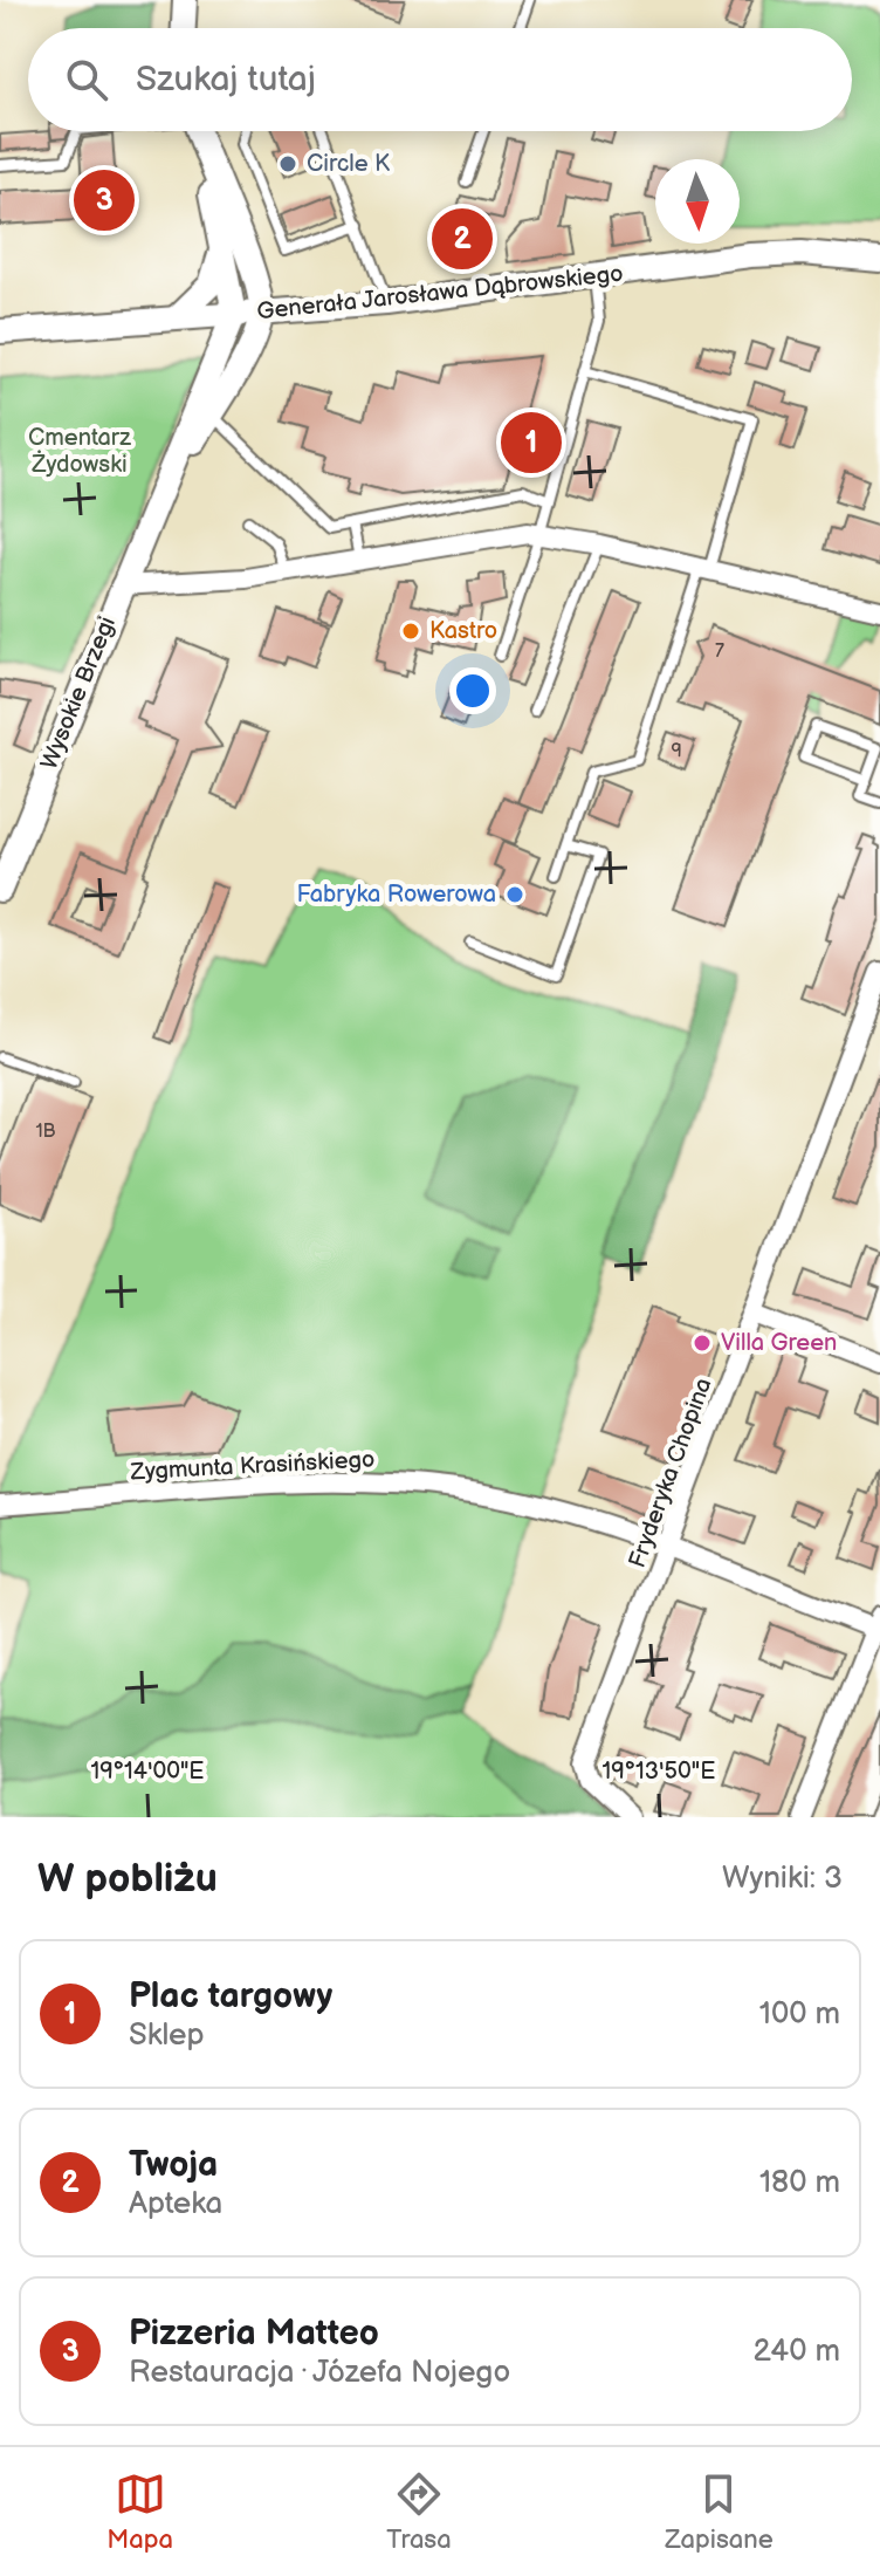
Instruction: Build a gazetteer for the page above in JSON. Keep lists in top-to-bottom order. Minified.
{"streets":{"street":["Generała Jarosława Dąbrowskiego","Wysokie Brzegi","Zygmunta Krasińskiego","Fryderyka Chopina"]},"crossings":[["Generała Jarosława Dąbrowskiego","Wysokie Brzegi"],["Zygmunta Krasińskiego","Fryderyka Chopina"]],"parks":["Cmentarz Żydowski"],"places":["Circle K","Kastro","Fabryka Rowerowa","Villa Green"],"house_numbers":["7","9","1B"],"north":"bottom","page":{"search":"Szukaj tutaj","pins":["3","2","1"],"heading":["W pobliżu","Wyniki: 3"],"list":[{"mark":"1","name":"Plac targowy","note":"Sklep","value":"100 m"},{"mark":"2","name":"Twoja","note":"Apteka","value":"180 m"},{"mark":"3","name":"Pizzeria Matteo","note":"Restauracja · Józefa Nojego","value":"240 m"}],"nav":["Mapa","Trasa","Zapisane"]},"coordinates":["19°14'00\"E","19°13'50\"E"]}
